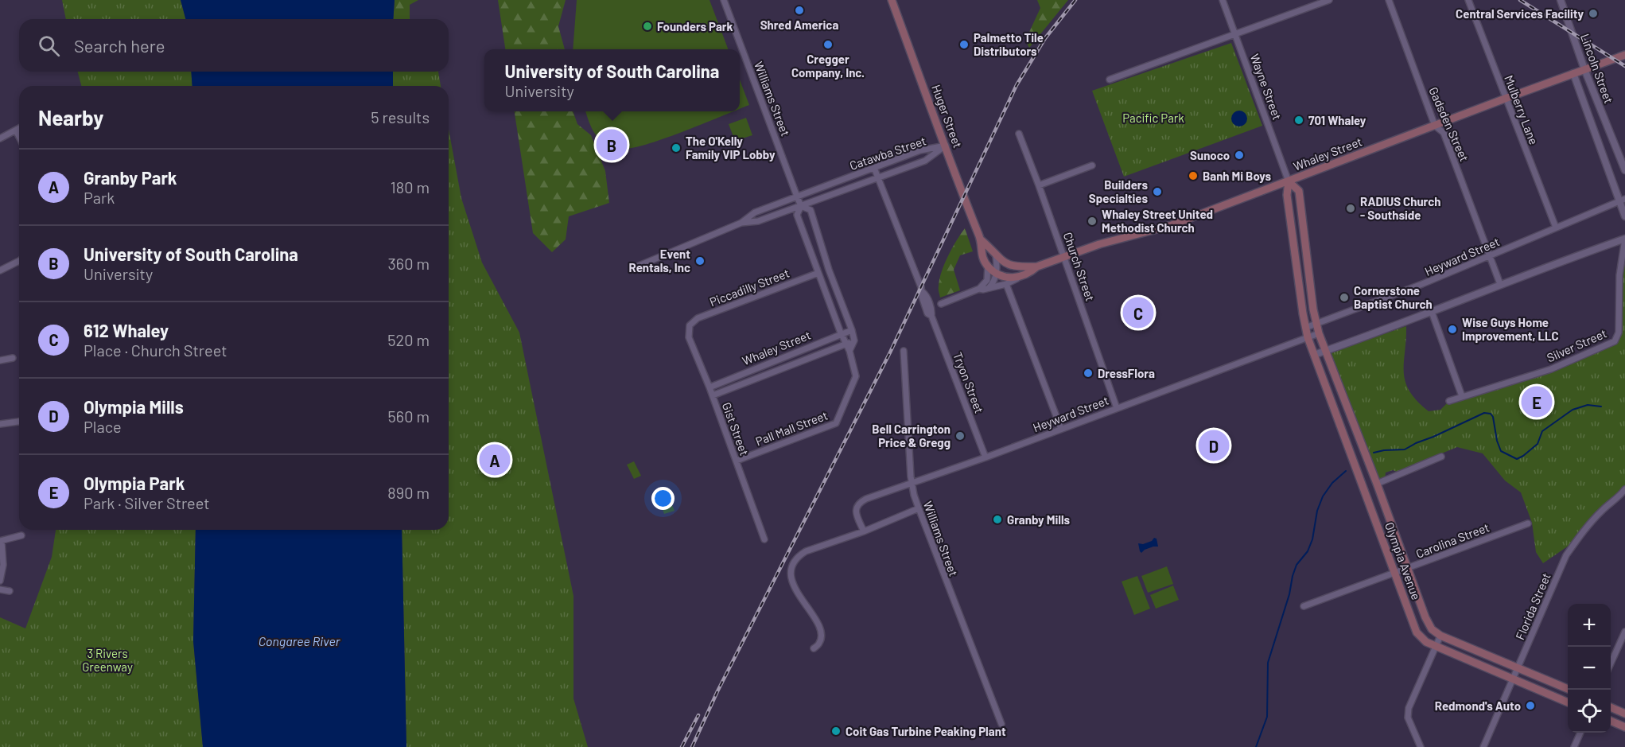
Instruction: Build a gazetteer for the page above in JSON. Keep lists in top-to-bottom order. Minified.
{"streets":{"main road":["Wayne Street","Huger Street","Whaley Street","Olympia Avenue"],"street":["Lincoln Street","Williams Street","Mulberry Lane","Gadsden Street","Catawba Street","Heyward Street","Church Street","Piccadilly Street","Silver Street","Tryon Street","Pall Mall Street","Gist Street","Carolina Street","Florida Street"]},"crossings":[["Lincoln Street","Whaley Street"],["Lincoln Street","Heyward Street"],["Wayne Street","Whaley Street"],["Wayne Street","Heyward Street"],["Wayne Street","Olympia Avenue"],["Williams Street","Catawba Street"],["Williams Street","Whaley Street"],["Williams Street","Heyward Street"],["Williams Street","Piccadilly Street"],["Williams Street","Pall Mall Street"],["Mulberry Lane","Whaley Street"],["Mulberry Lane","Heyward Street"],["Huger Street","Catawba Street"],["Huger Street","Whaley Street"],["Gadsden Street","Whaley Street"],["Gadsden Street","Heyward Street"],["Catawba Street","Tryon Street"],["Whaley Street","Church Street"],["Whaley Street","Gist Street"],["Heyward Street","Church Street"],["Heyward Street","Tryon Street"],["Heyward Street","Olympia Avenue"],["Piccadilly Street","Gist Street"],["Pall Mall Street","Gist Street"],["Carolina Street","Olympia Avenue"],["Olympia Avenue","Florida Street"]],"water":["Congaree River"],"parks":["Pacific Park","3 Rivers Greenway"],"places":["Shred America","Central Services Facility","Founders Park","Cregger Company, Inc.","Palmetto Tile Distributors","701 Whaley","The O'Kelly Family VIP Lobby","Sunoco","Banh Mi Boys","Builders Specialties","RADIUS Church - Southside","Whaley Street United Methodist Church","Event Rentals, Inc","Cornerstone Baptist Church","Wise Guys Home Improvement, LLC","DressFlora","Bell Carrington Price & Gregg","Granby Mills","Redmond's Auto","Coit Gas Turbine Peaking Plant"],"page":{"search":"Search here","popup":["University of South Carolina","University"],"heading":["Nearby","5 results"],"pins":["B","C","E","D","A"],"list":[{"mark":"A","name":"Granby Park","note":"Park","value":"180 m"},{"mark":"B","name":"University of South Carolina","note":"University","value":"360 m"},{"mark":"C","name":"612 Whaley","note":"Place · Church Street","value":"520 m"},{"mark":"D","name":"Olympia Mills","note":"Place","value":"560 m"},{"mark":"E","name":"Olympia Park","note":"Park · Silver Street","value":"890 m"}],"map_buttons":["+","−"]}}
